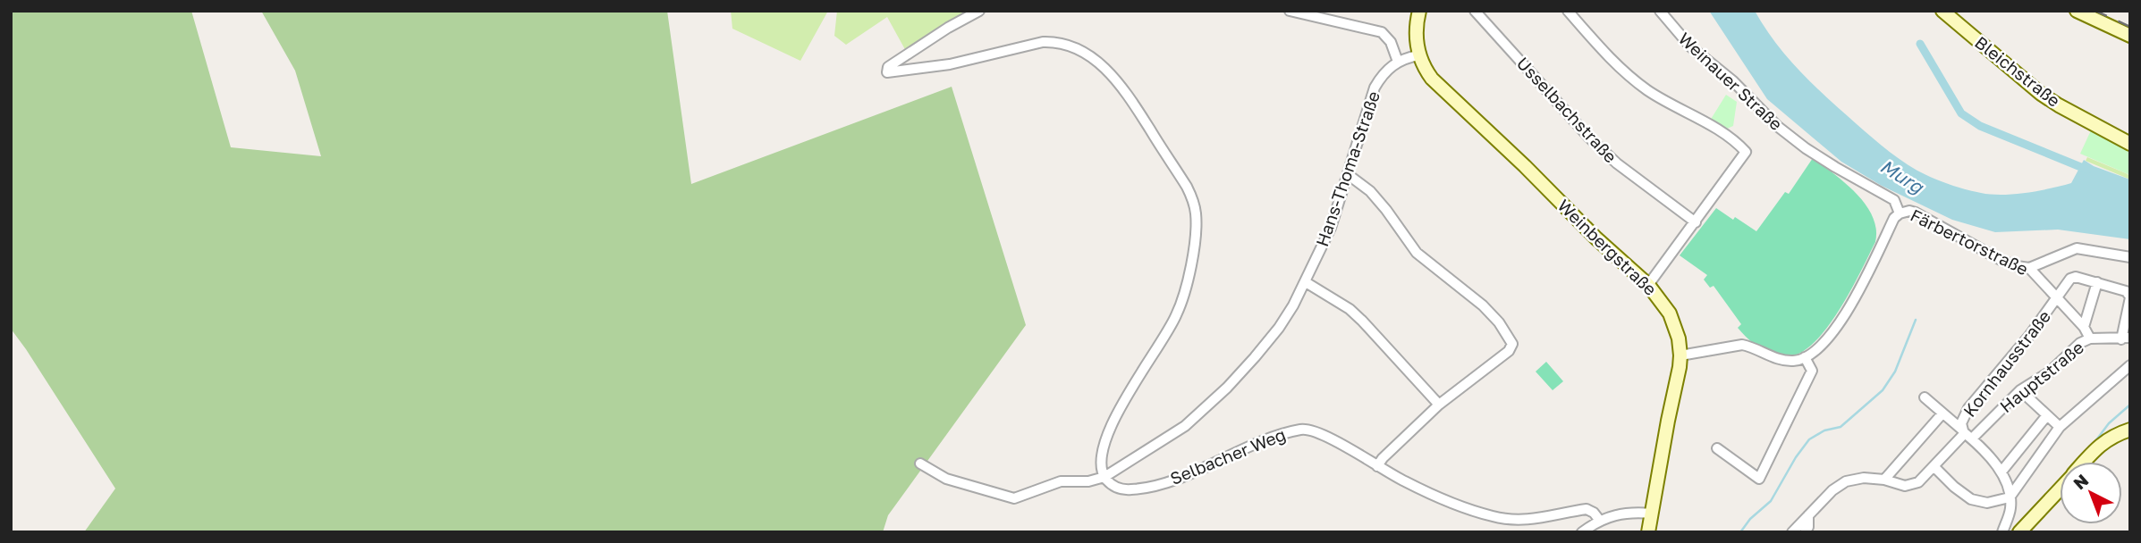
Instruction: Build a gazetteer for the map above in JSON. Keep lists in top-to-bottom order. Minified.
{"streets":{"street":["Bleichstraße","Weinauer Straße","Usselbachstraße","Hans-Thoma-Straße","Färbertorstraße","Weinbergstraße","Kornhausstraße","Hauptstraße","Selbacher Weg"]},"crossings":[["Weinauer Straße","Färbertorstraße"],["Hans-Thoma-Straße","Weinbergstraße"],["Hans-Thoma-Straße","Selbacher Weg"],["Färbertorstraße","Kornhausstraße"],["Färbertorstraße","Hauptstraße"],["Kornhausstraße","Hauptstraße"]],"water":["Murg"],"north":"top left"}
